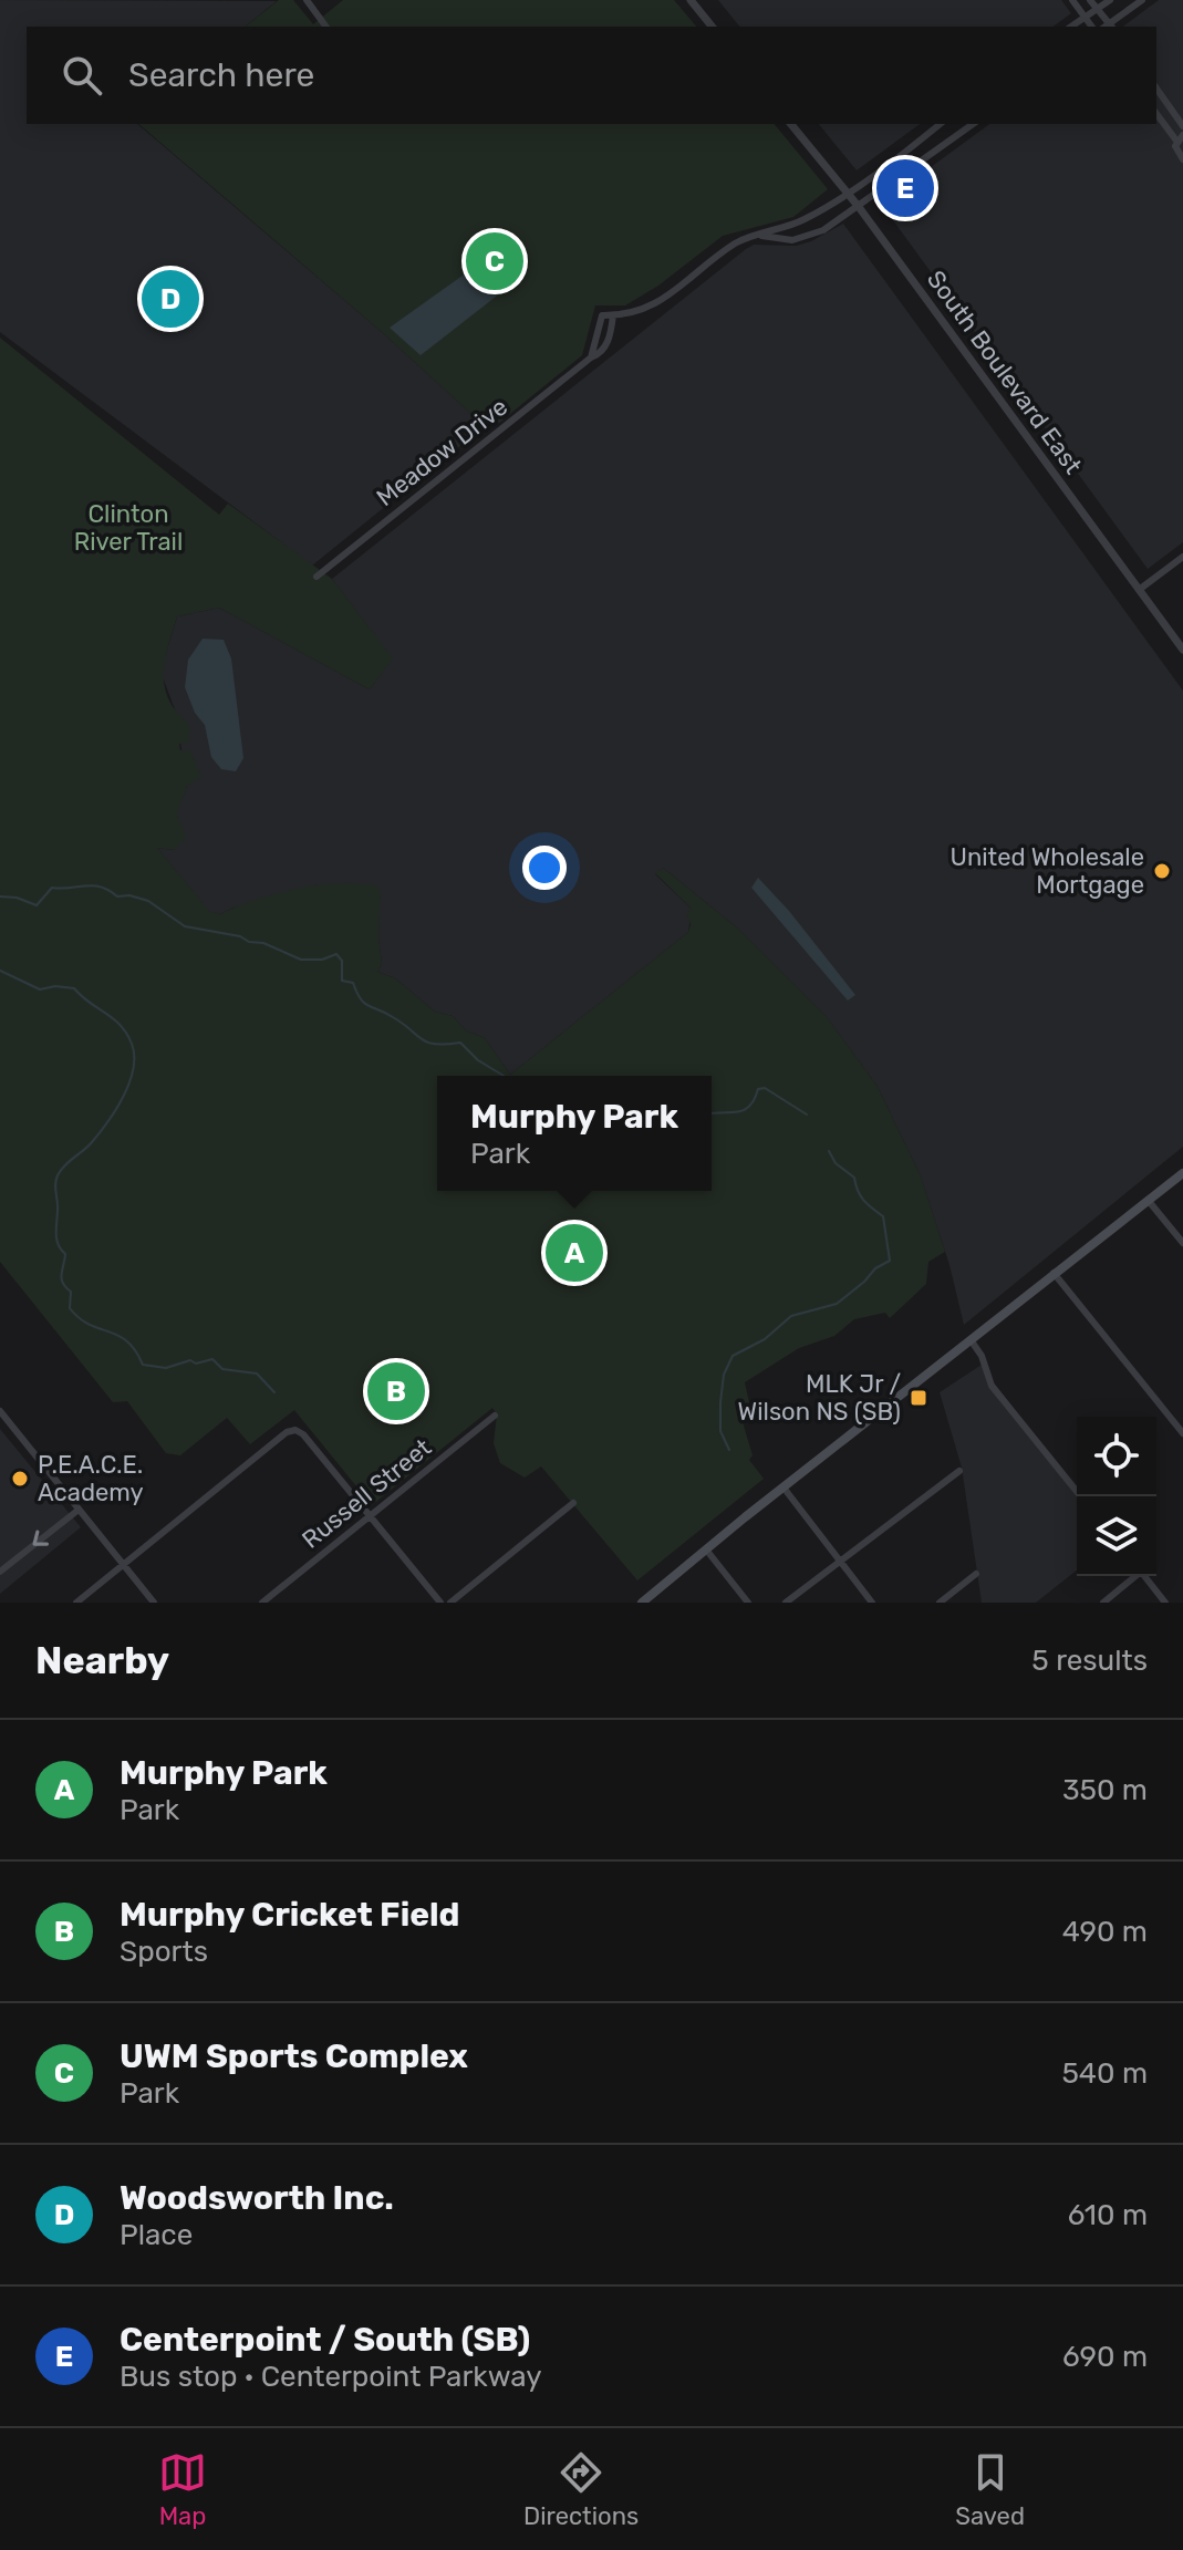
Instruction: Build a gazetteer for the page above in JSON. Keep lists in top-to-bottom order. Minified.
{"streets":{"street":["South Boulevard East","Meadow Drive","Russell Street"]},"parks":["Clinton River Trail"],"places":{"other":["United Wholesale Mortgage","P.E.A.C.E. Academy"],"transit":["MLK Jr / Wilson NS (SB)"]},"page":{"search":"Search here","pins":["E","C","D","A","B"],"popup":["Murphy Park","Park"],"heading":["Nearby","5 results"],"list":[{"mark":"A","name":"Murphy Park","note":"Park","value":"350 m"},{"mark":"B","name":"Murphy Cricket Field","note":"Sports","value":"490 m"},{"mark":"C","name":"UWM Sports Complex","note":"Park","value":"540 m"},{"mark":"D","name":"Woodsworth Inc.","note":"Place","value":"610 m"},{"mark":"E","name":"Centerpoint / South (SB)","note":"Bus stop · Centerpoint Parkway","value":"690 m"}],"nav":["Map","Directions","Saved"]}}
